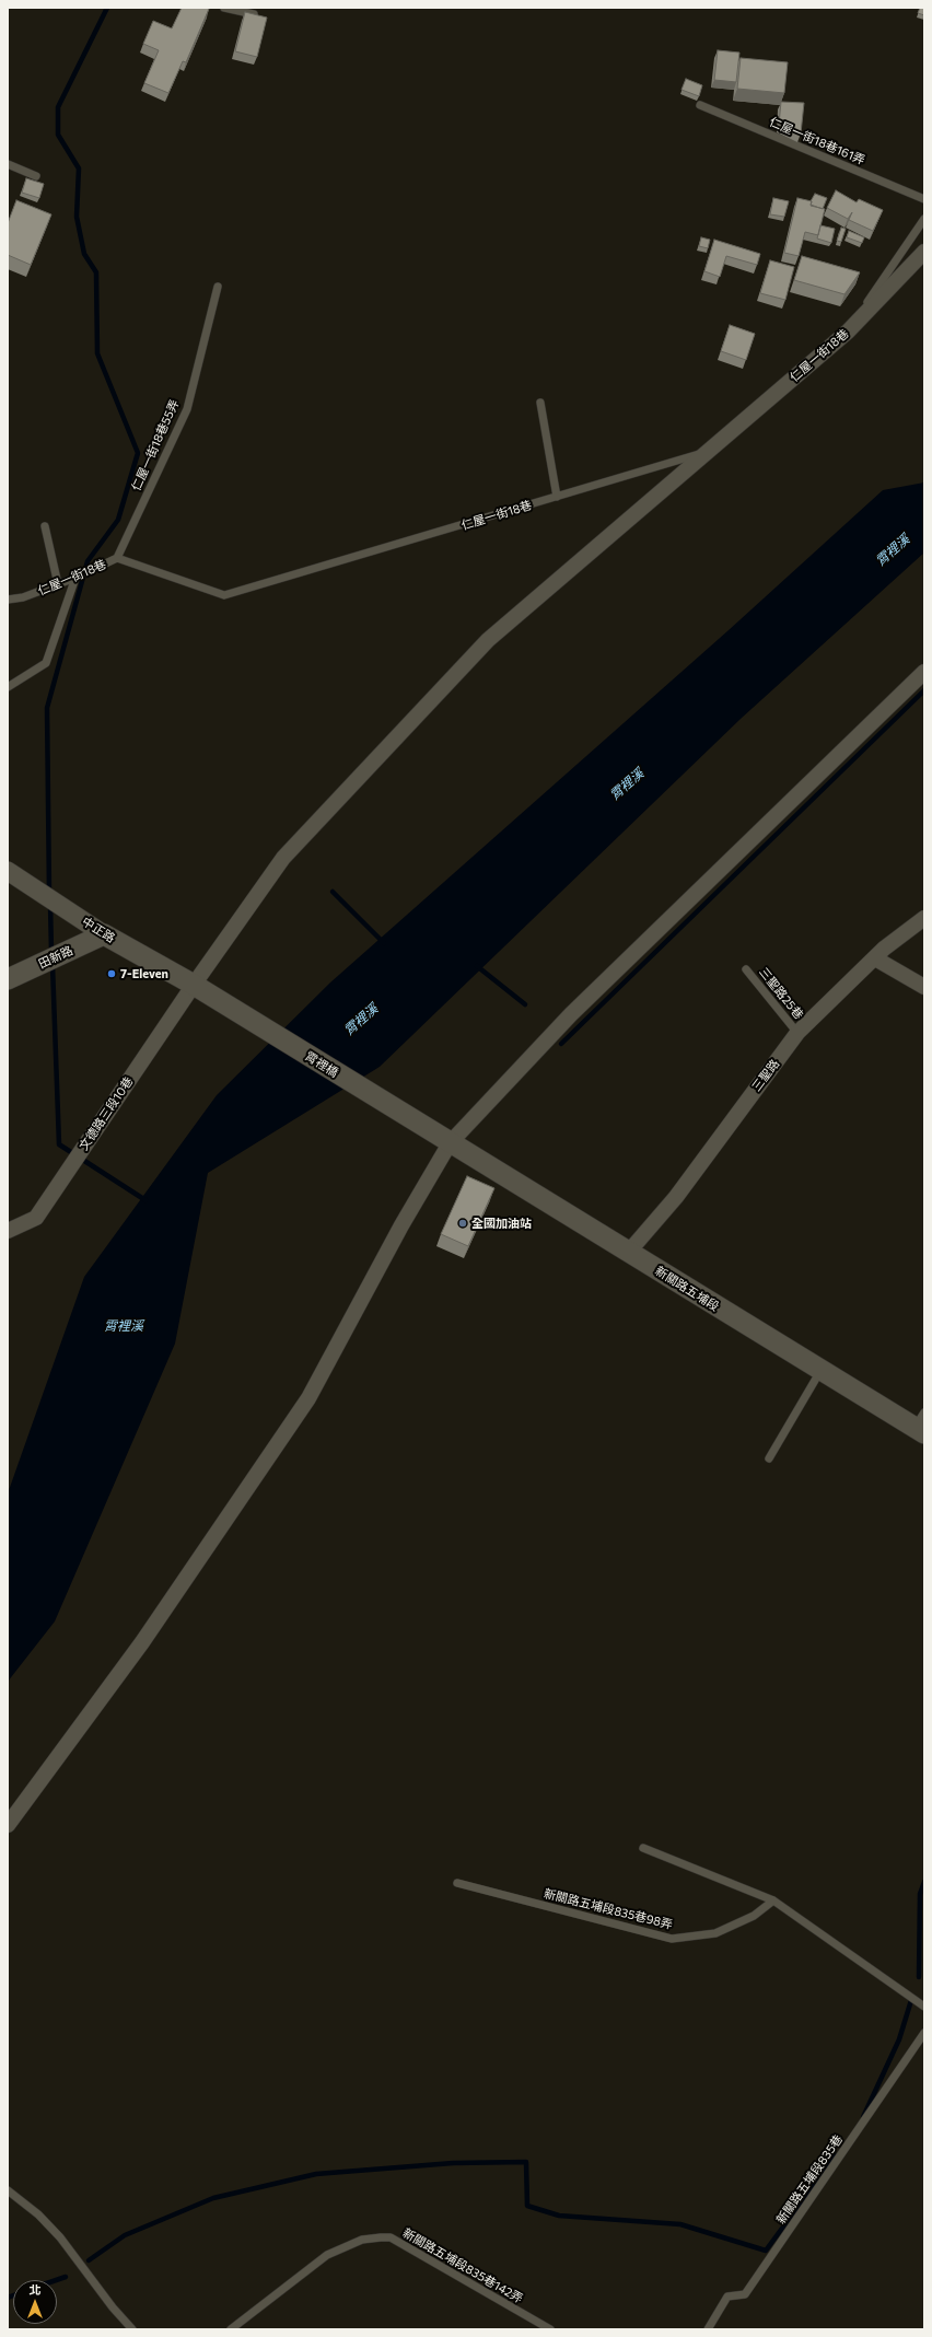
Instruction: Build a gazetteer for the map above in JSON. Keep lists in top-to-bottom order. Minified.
{"streets":{"main road":["中正路","田新路","霄裡橋","新關路五埔段"],"street":["仁屋一街18巷","三聖路","文德路三段10巷"],"lane":["仁屋一街18巷161弄","仁屋一街18巷55弄","三聖路25巷","新關路五埔段835巷98弄","新關路五埔段835巷","新關路五埔段835巷142弄"]},"crossings":[["仁屋一街18巷","仁屋一街18巷55弄"],["仁屋一街18巷","文德路三段10巷"],["中正路","田新路"],["中正路","霄裡橋"],["中正路","文德路三段10巷"],["三聖路25巷","三聖路"],["霄裡橋","文德路三段10巷"],["霄裡橋","新關路五埔段"],["三聖路","新關路五埔段"]],"water":["霄裡溪"],"places":["7-Eleven","全國加油站"],"north":"top"}
